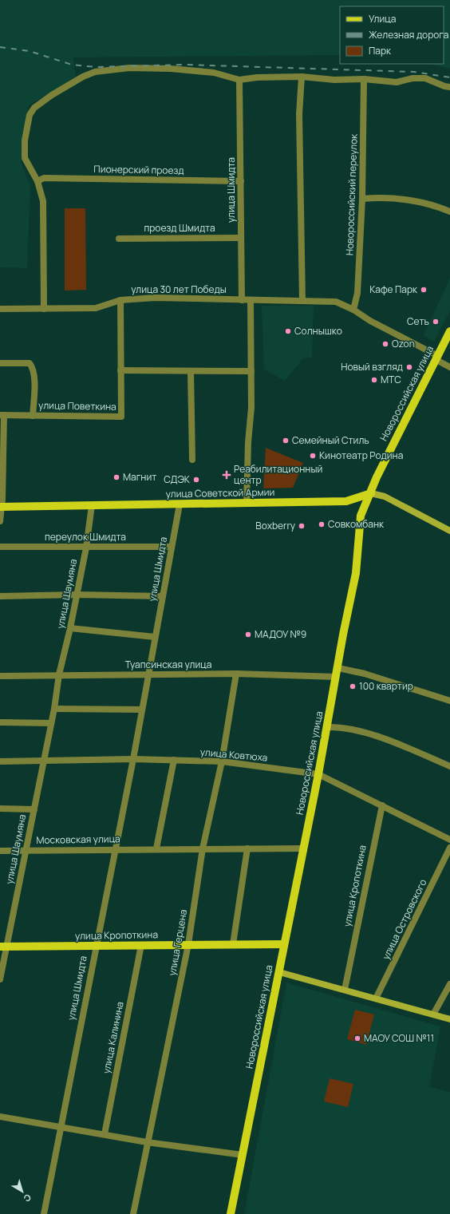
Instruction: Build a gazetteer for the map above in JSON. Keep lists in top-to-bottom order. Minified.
{"streets":{"main road":["Новороссийская улица","улица Советской Армии","улица Кропоткина"],"street":["Пионерский проезд","улица Шмидта","Новороссийский переулок","проезд Шмидта","улица 30 лет Победы","улица Поветкина","переулок Шмидта","улица Шаумяна","Туапсинская улица","улица Ковтюха","Московская улица","улица Островского","улица Герцена","улица Калинина"]},"crossings":[["Пионерский проезд","улица Шмидта"],["улица Шмидта","проезд Шмидта"],["улица Шмидта","улица 30 лет Победы"],["улица Шмидта","улица Советской Армии"],["улица Шмидта","переулок Шмидта"],["улица Шмидта","Туапсинская улица"],["улица Шмидта","улица Ковтюха"],["улица Шмидта","Московская улица"],["улица Шмидта","улица Кропоткина"],["Новороссийский переулок","улица 30 лет Победы"],["улица 30 лет Победы","Новороссийская улица"],["Новороссийская улица","улица Советской Армии"],["Новороссийская улица","Туапсинская улица"],["Новороссийская улица","улица Ковтюха"],["Новороссийская улица","Московская улица"],["Новороссийская улица","улица Кропоткина"],["улица Советской Армии","улица Шаумяна"],["переулок Шмидта","улица Шаумяна"],["улица Шаумяна","Туапсинская улица"],["улица Шаумяна","улица Ковтюха"],["улица Шаумяна","Московская улица"],["улица Шаумяна","улица Кропоткина"],["Туапсинская улица","улица Герцена"],["улица Ковтюха","улица Кропоткина"],["улица Ковтюха","улица Герцена"],["Московская улица","улица Герцена"],["улица Кропоткина","улица Герцена"],["улица Кропоткина","улица Калинина"]],"places":{"other":["Кафе Парк","Сеть","Солнышко","Ozon","Новый взгляд","МТС","Семейный Стиль","Кинотеатр Родина","Магнит","СДЭК","Совкомбанк","Boxberry","МАДОУ №9","100 квартир","МАОУ СОШ №11"],"health":["Реабилитационный центр"]},"legend":["Улица","Железная дорога","Парк"],"north":"bottom right"}
